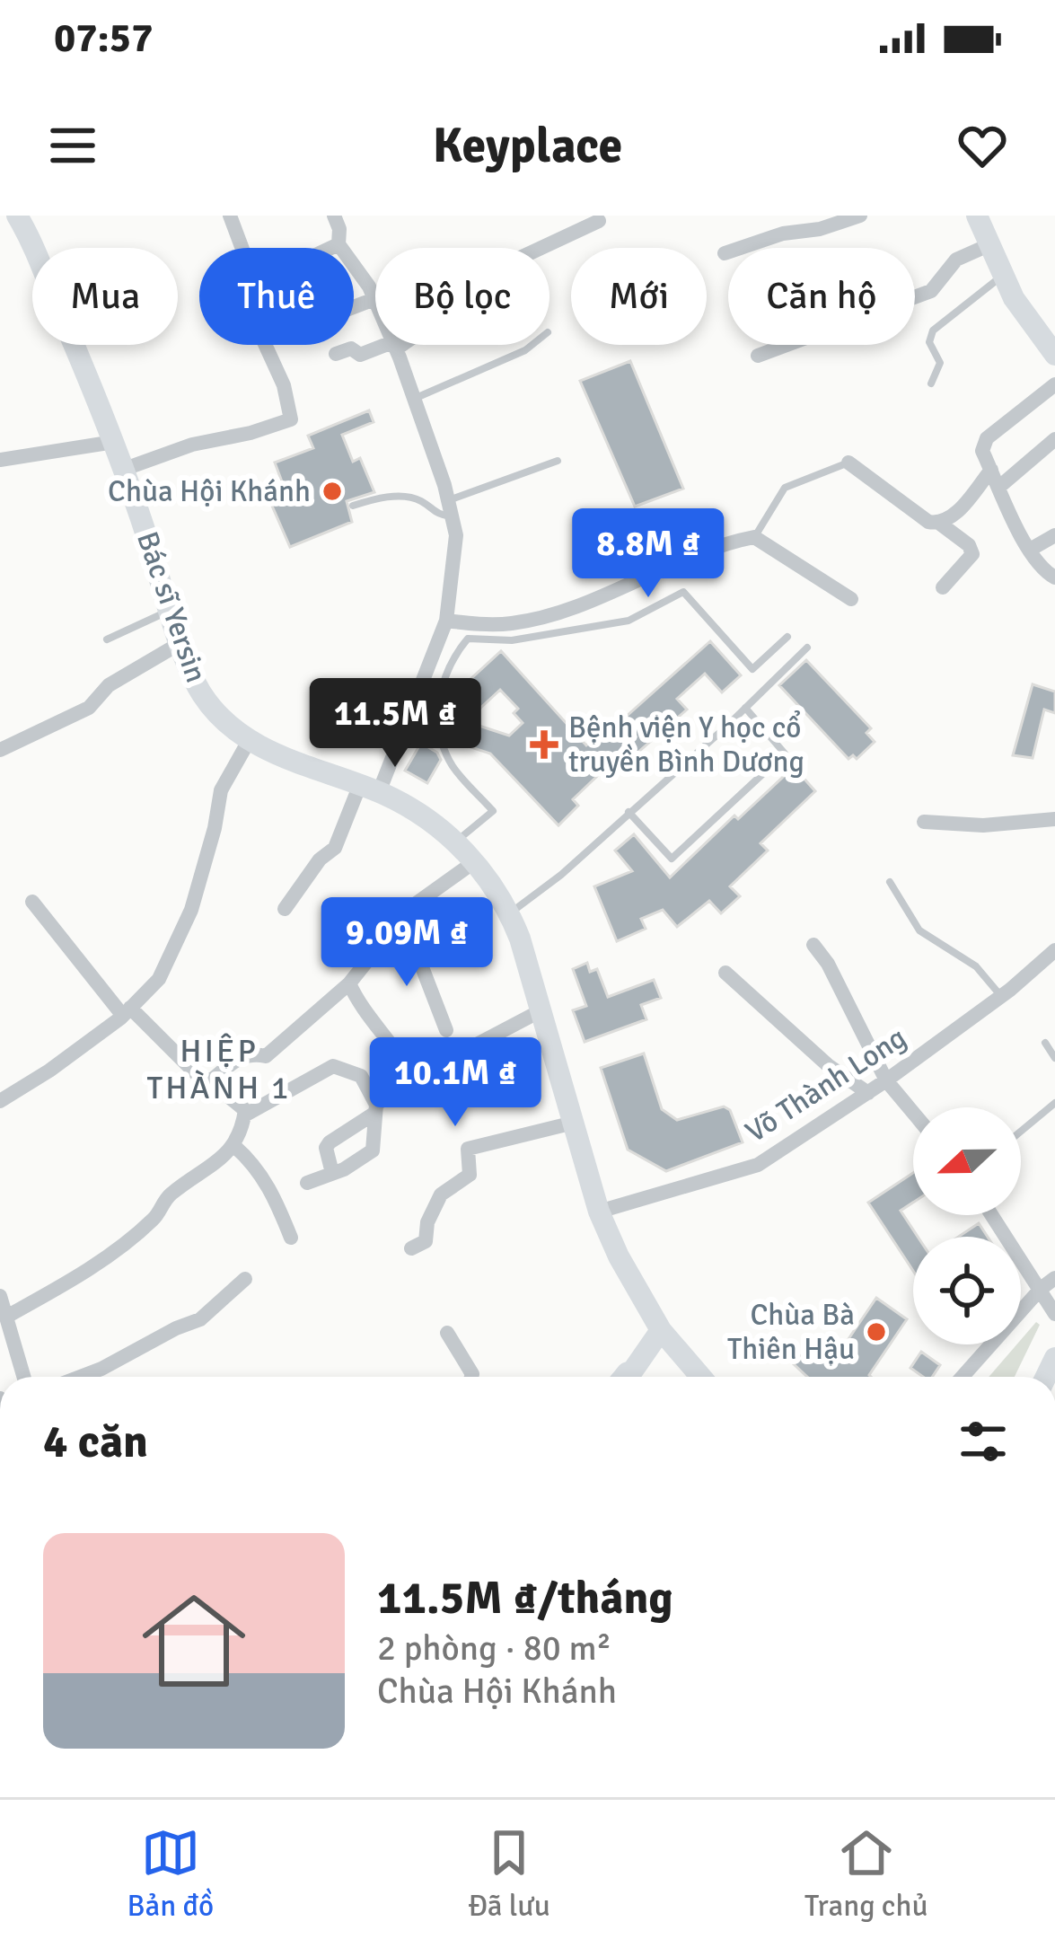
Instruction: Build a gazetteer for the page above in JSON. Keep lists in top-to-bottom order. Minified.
{"streets":{"main road":["Bác sĩ Yersin"],"street":["Võ Thành Long"]},"crossings":[["Bác sĩ Yersin","Võ Thành Long"]],"districts":["HIỆP THÀNH 1"],"places":{"other":["Chùa Hội Khánh","Chùa Bà Thiên Hậu"],"health":["Bệnh viện Y học cổ truyền Bình Dương"]},"north":"left","page":{"status":"07:57","header":"Keyplace","chip":["Mua","Thuê","Bộ lọc","Mới","Căn hộ"],"price":["8.8M ₫","11.5M ₫","9.09M ₫","10.1M ₫"],"heading":"4 căn","list":[{"name":"11.5M ₫/tháng","note":"2 phòng · 80 m² · Chùa Hội Khánh"}],"tabs":["Bản đồ","Đã lưu","Trang chủ"]}}
